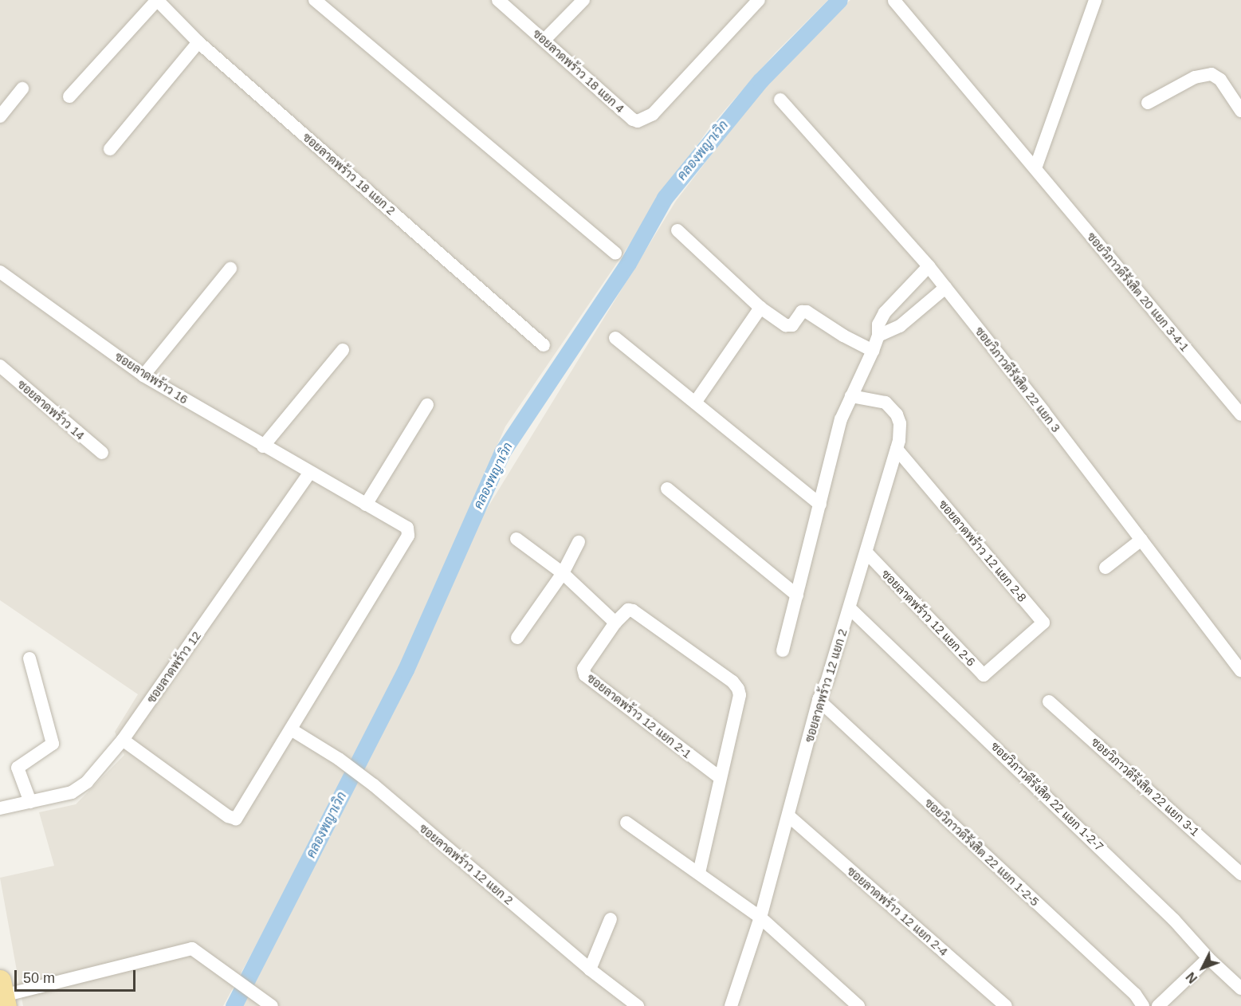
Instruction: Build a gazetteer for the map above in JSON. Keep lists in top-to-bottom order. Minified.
{"streets":{"street":["ซอยลาดพร้าว 18 แยก 4","ซอยลาดพร้าว 18 แยก 2","ซอยวิภาวดีรังสิต 20 แยก 3-4-1","ซอยลาดพร้าว 16","ซอยวิภาวดีรังสิต 22 แยก 3","ซอยลาดพร้าว 14","ซอยลาดพร้าว 12 แยก 2-8","ซอยลาดพร้าว 12 แยก 2-6","ซอยลาดพร้าว 12","ซอยลาดพร้าว 12 แยก 2","ซอยลาดพร้าว 12 แยก 2-1","ซอยวิภาวดีรังสิต 22 แยก 3-1","ซอยวิภาวดีรังสิต 22 แยก 1-2-7","ซอยวิภาวดีรังสิต 22 แยก 1-2-5","ซอยลาดพร้าว 12 แยก 2-4"]},"crossings":[["ซอยลาดพร้าว 16","ซอยลาดพร้าว 12"],["ซอยลาดพร้าว 12 แยก 2-8","ซอยลาดพร้าว 12 แยก 2-6"],["ซอยลาดพร้าว 12 แยก 2-8","ซอยลาดพร้าว 12 แยก 2"],["ซอยลาดพร้าว 12 แยก 2-6","ซอยลาดพร้าว 12 แยก 2"],["ซอยลาดพร้าว 12 แยก 2","ซอยวิภาวดีรังสิต 22 แยก 1-2-7"],["ซอยลาดพร้าว 12 แยก 2","ซอยวิภาวดีรังสิต 22 แยก 1-2-5"],["ซอยลาดพร้าว 12 แยก 2","ซอยลาดพร้าว 12 แยก 2-4"]],"water":["คลองพญาเวิก"],"scale_bar":"50 m","north":"bottom left"}
